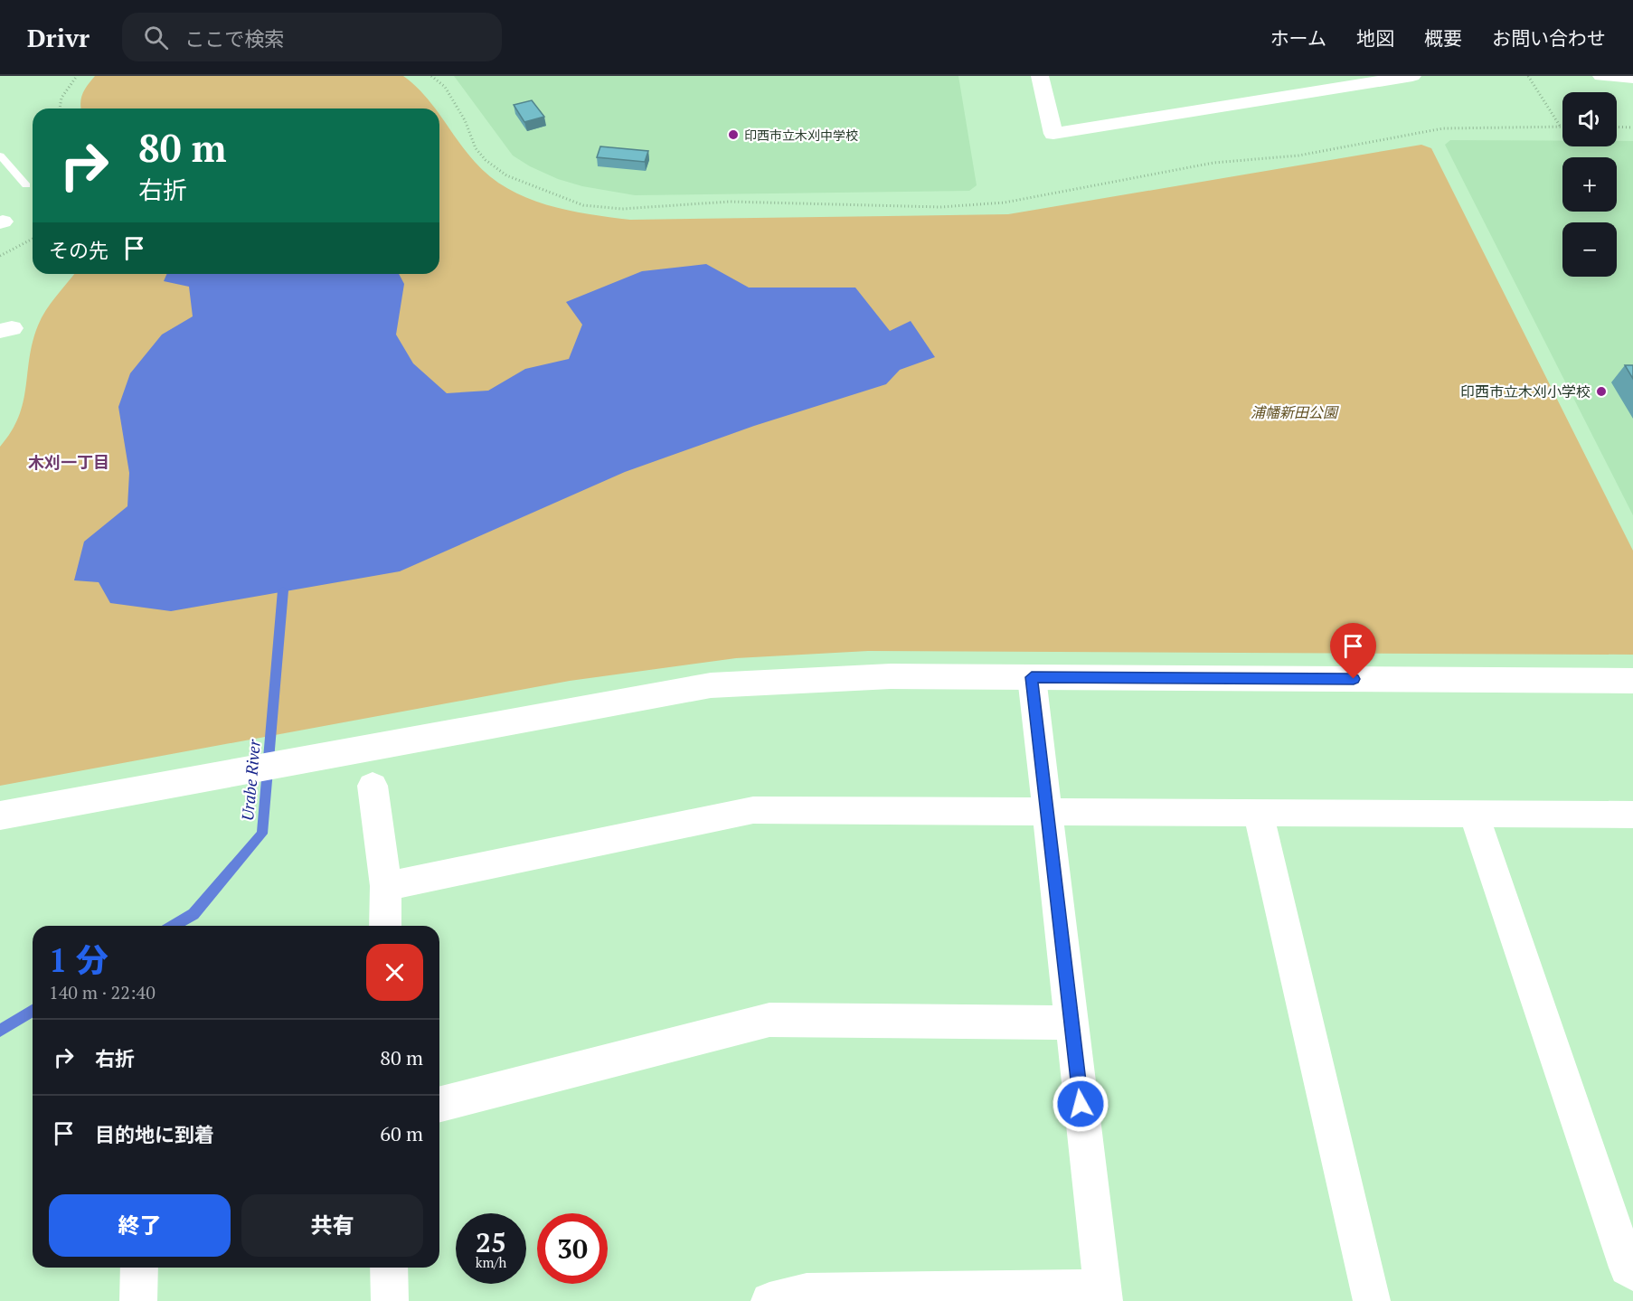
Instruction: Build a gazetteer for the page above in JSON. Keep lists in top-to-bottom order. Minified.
{"districts":["木刈一丁目"],"water":["Urabe River"],"parks":["浦幡新田公園"],"places":["印西市立木刈中学校","印西市立木刈小学校"],"page":{"header":"Drivr","search":"ここで検索","nav":["ホーム","地図","概要","お問い合わせ"],"map_buttons":["+","−"],"turn":["80 m","右折"],"then":"その先","heading":["1 分","140 m · 22:40"],"list":[{"name":"右折","value":"80 m"},{"name":"目的地に到着","value":"60 m"}],"buttons":["終了","共有"],"speed":"25 km/h","limit":"30"}}
